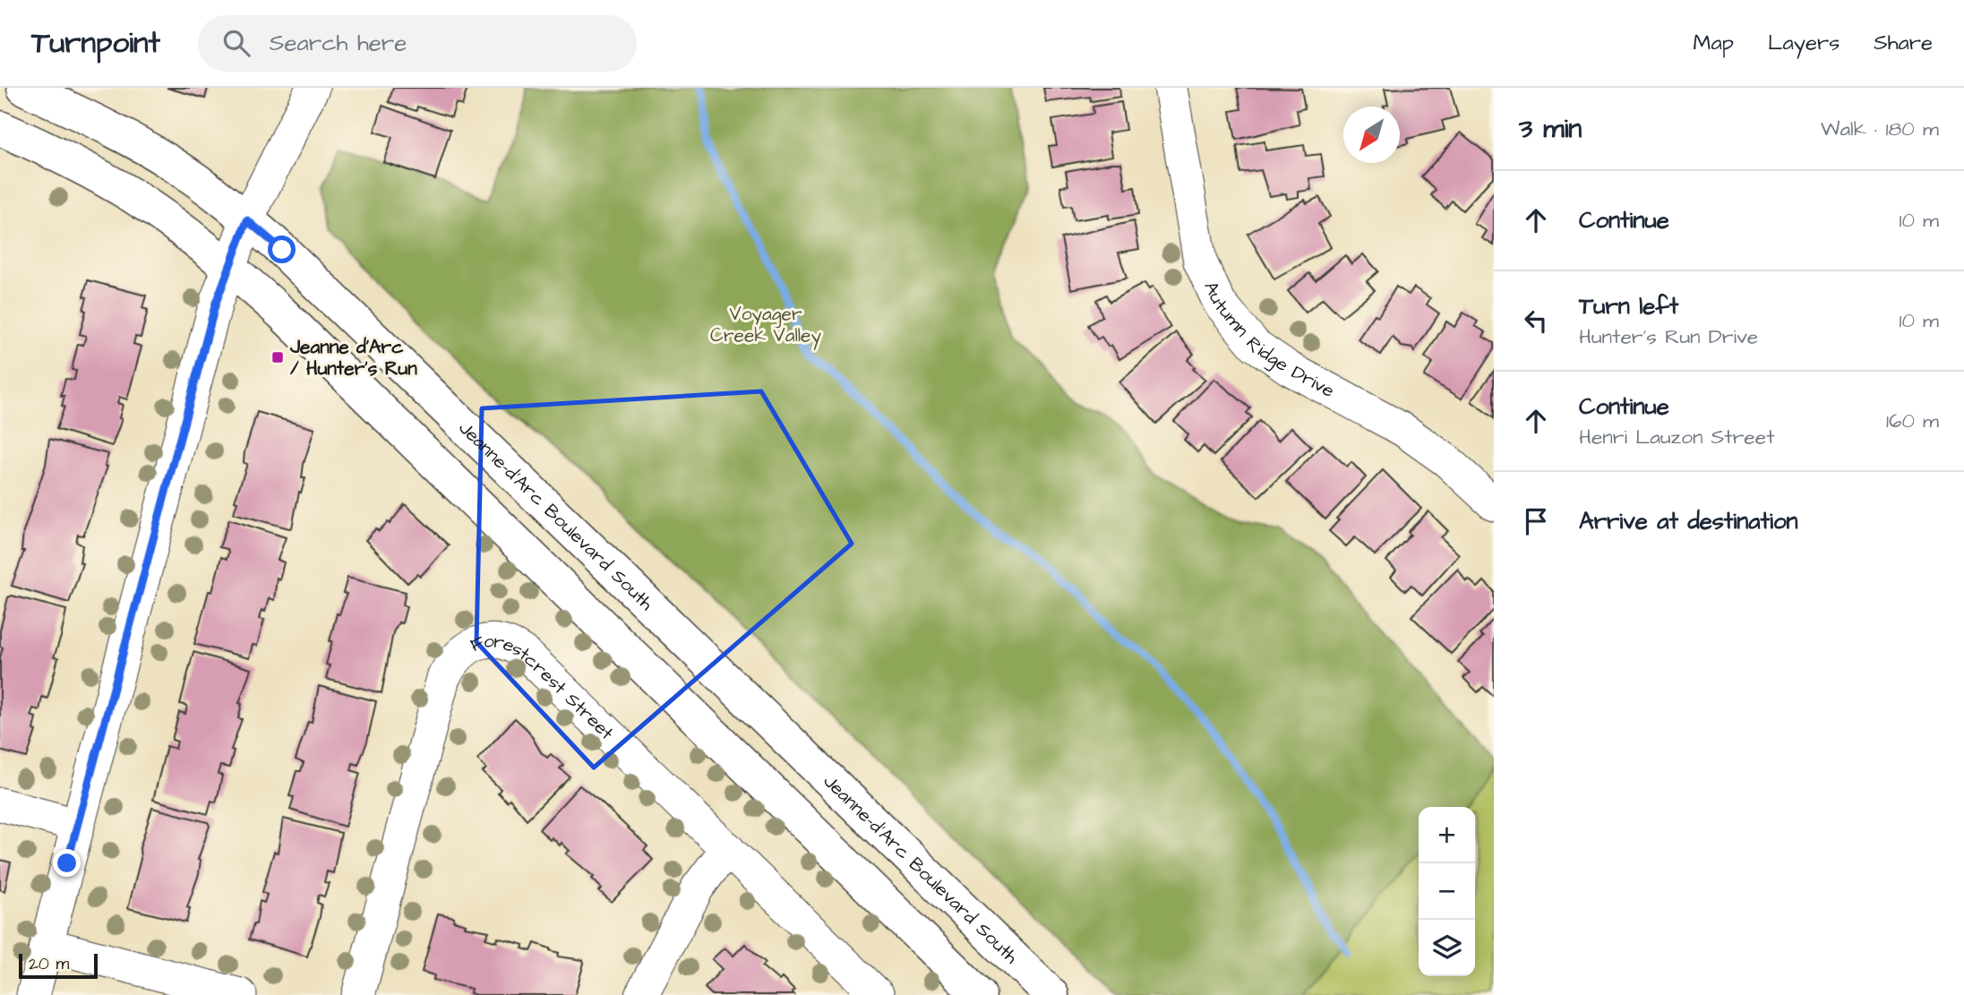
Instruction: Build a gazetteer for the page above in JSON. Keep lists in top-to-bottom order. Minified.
{"streets":{"main road":["Jeanne-d'Arc Boulevard South"],"street":["Autumn Ridge Drive","Forestcrest Street"]},"parks":["Voyager Creek Valley"],"places":{"transit":["Jeanne d'Arc / Hunter's Run"]},"scale_bar":"20 m","north":"bottom left","page":{"header":"Turnpoint","search":"Search here","nav":["Map","Layers","Share"],"heading":["3 min","Walk · 180 m"],"list":[["Continue","10 m"],["Turn left","Hunter's Run Drive","10 m"],["Continue","Henri Lauzon Street","160 m"],"Arrive at destination"],"map_buttons":["+","−"],"scale":"20 m"}}
